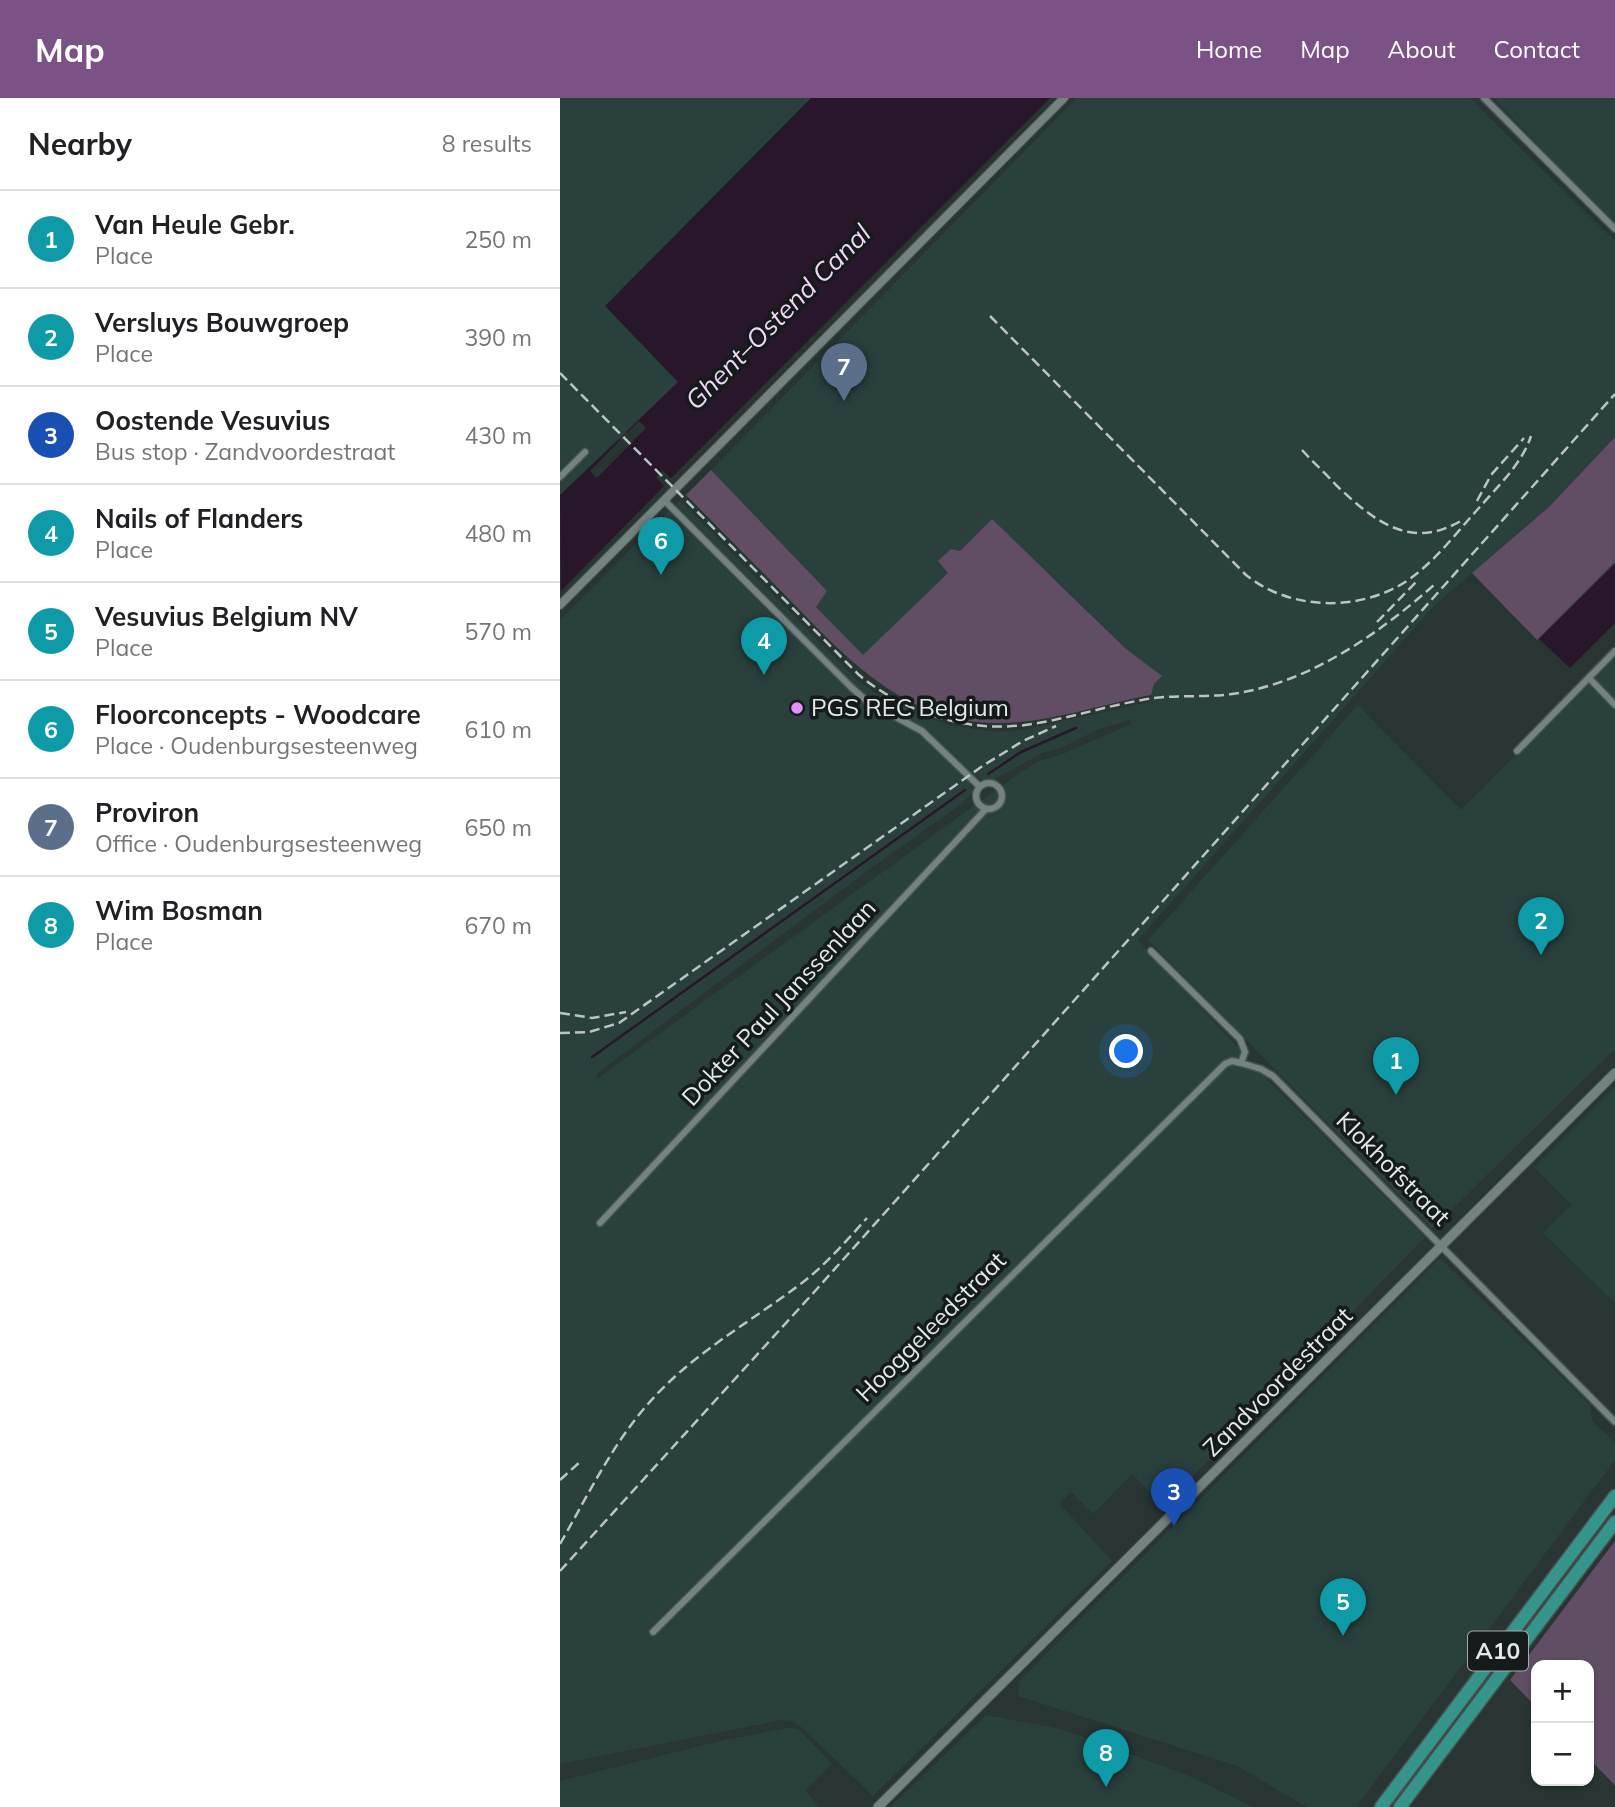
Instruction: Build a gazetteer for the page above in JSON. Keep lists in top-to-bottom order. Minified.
{"streets":{"highway":["A10"],"main road":["Zandvoordestraat"],"street":["Dokter Paul Janssenlaan","Klokhofstraat","Hooggeleedstraat"]},"crossings":[["Klokhofstraat","Hooggeleedstraat"],["Klokhofstraat","Zandvoordestraat"]],"water":["Ghent–Ostend Canal"],"places":["PGS REC Belgium"],"page":{"header":"Map","nav":["Home","Map","About","Contact"],"heading":["Nearby","8 results"],"list":[{"mark":"1","name":"Van Heule Gebr.","note":"Place","value":"250 m"},{"mark":"2","name":"Versluys Bouwgroep","note":"Place","value":"390 m"},{"mark":"3","name":"Oostende Vesuvius","note":"Bus stop · Zandvoordestraat","value":"430 m"},{"mark":"4","name":"Nails of Flanders","note":"Place","value":"480 m"},{"mark":"5","name":"Vesuvius Belgium NV","note":"Place","value":"570 m"},{"mark":"6","name":"Floorconcepts - Woodcare","note":"Place · Oudenburgsesteenweg","value":"610 m"},{"mark":"7","name":"Proviron","note":"Office · Oudenburgsesteenweg","value":"650 m"},{"mark":"8","name":"Wim Bosman","note":"Place","value":"670 m"}],"pins":["7","6","4","2","1","3","5","8"],"map_buttons":["+","−"]}}
